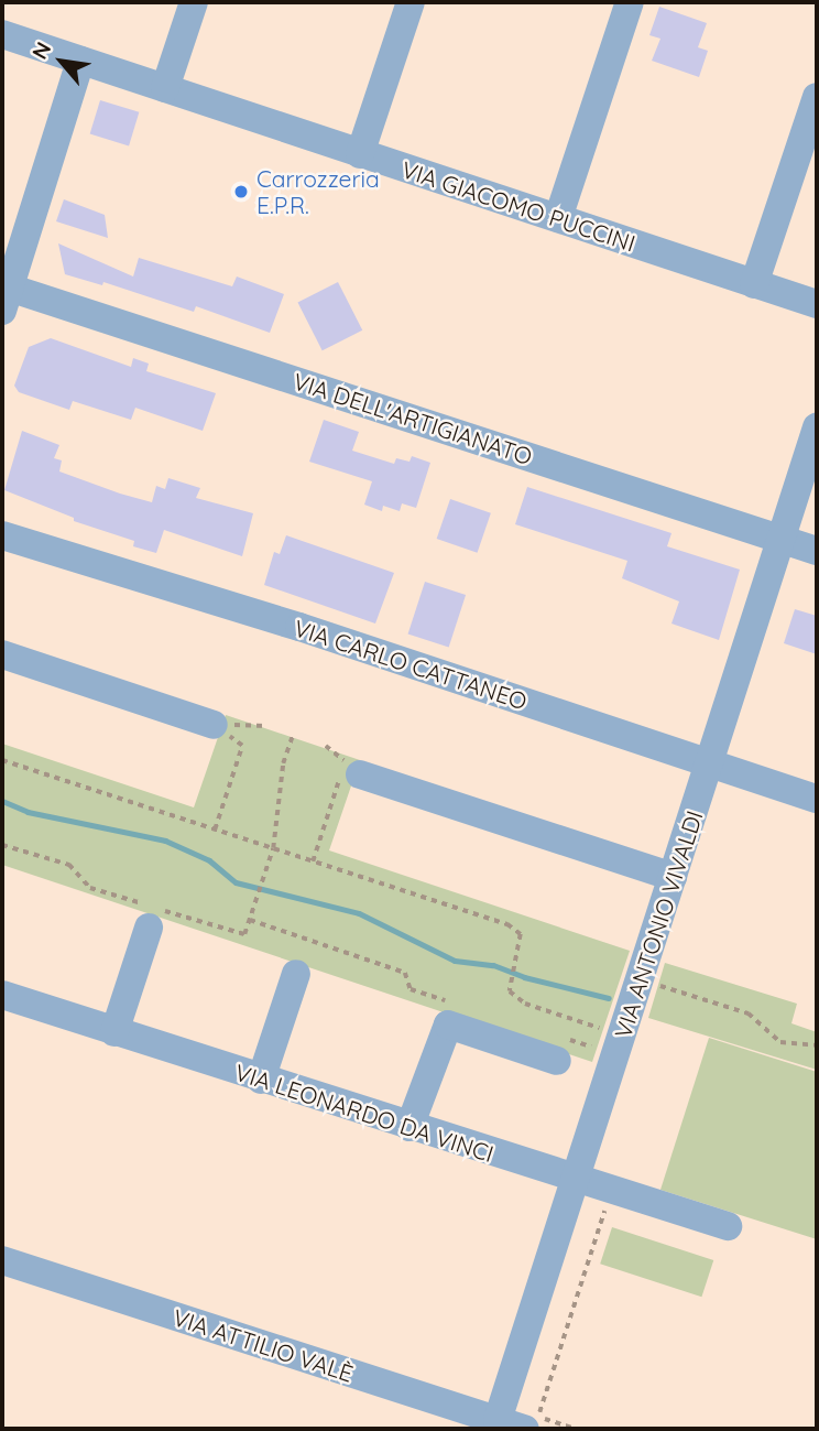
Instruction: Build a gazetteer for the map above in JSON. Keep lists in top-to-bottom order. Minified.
{"streets":{"street":["VIA GIACOMO PUCCINI","VIA DELL'ARTIGIANATO","VIA CARLO CATTANEO","VIA ANTONIO VIVALDI","VIA LEONARDO DA VINCI","VIA ATTILIO VALÈ"]},"crossings":[["VIA DELL'ARTIGIANATO","VIA ANTONIO VIVALDI"],["VIA CARLO CATTANEO","VIA ANTONIO VIVALDI"],["VIA ANTONIO VIVALDI","VIA LEONARDO DA VINCI"],["VIA ANTONIO VIVALDI","VIA ATTILIO VALÈ"]],"places":["Carrozzeria E.P.R."],"north":"top left"}
